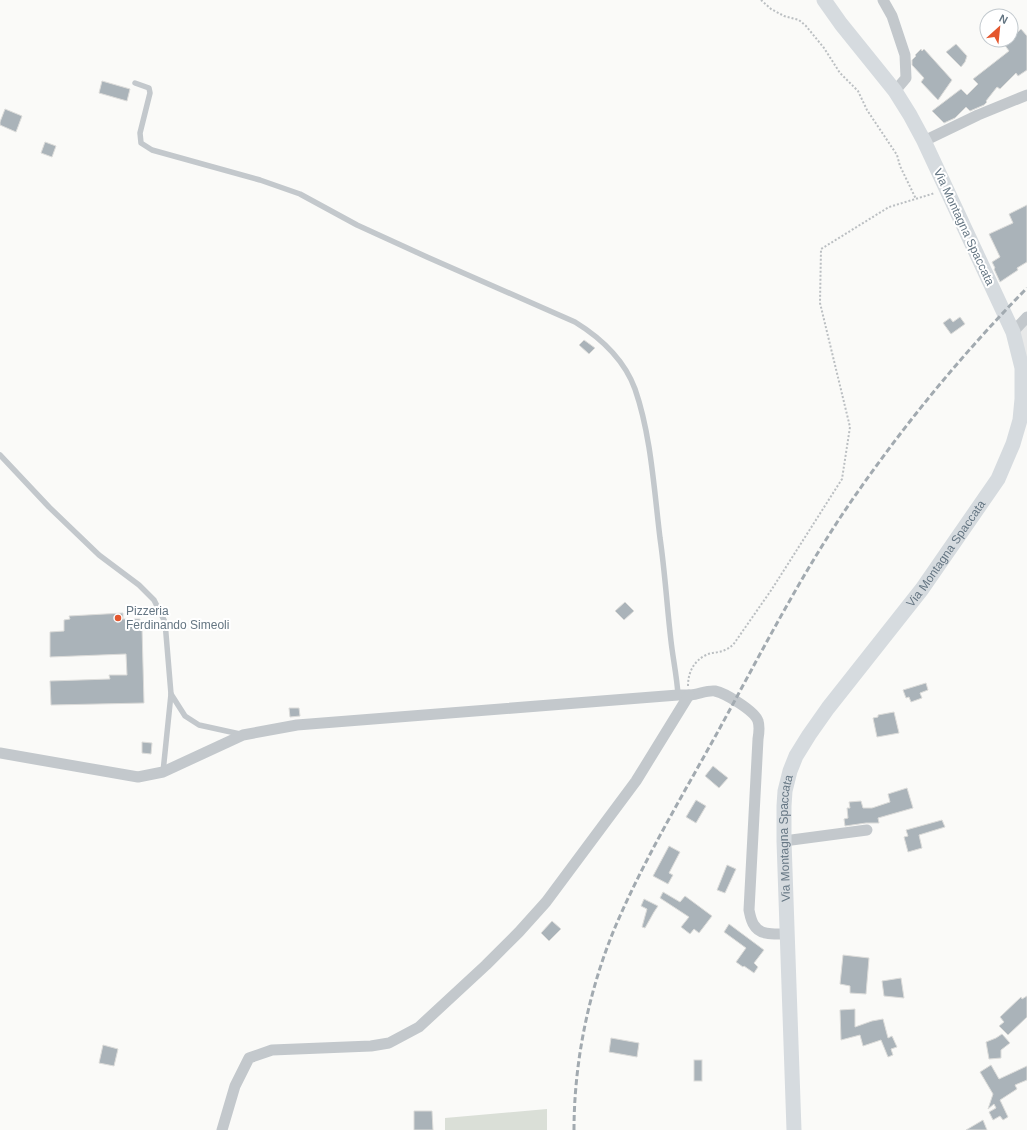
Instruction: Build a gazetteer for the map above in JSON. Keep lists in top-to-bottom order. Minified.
{"streets":{"main road":["Via Montagna Spaccata"]},"places":["Pizzeria Ferdinando Simeoli"],"north":"top right"}
